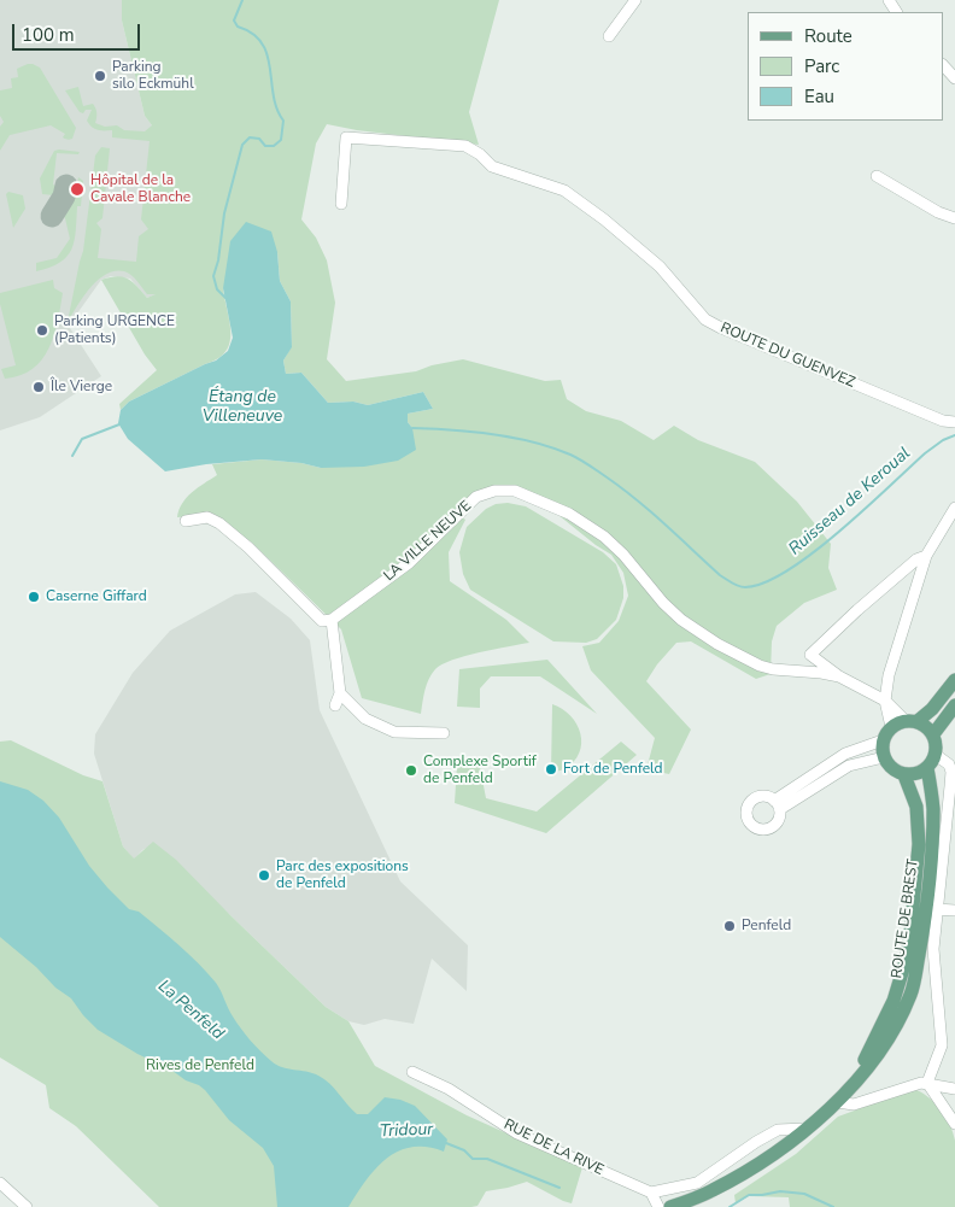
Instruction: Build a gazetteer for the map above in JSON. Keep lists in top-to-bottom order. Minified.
{"streets":{"main road":["ROUTE DE BREST"],"street":["ROUTE DU GUENVEZ","LA VILLE NEUVE","RUE DE LA RIVE"]},"water":["Étang de Villeneuve","Ruisseau de Keroual","La Penfeld","Tridour"],"parks":["Rives de Penfeld"],"places":["Parking silo Eckmühl","Hôpital de la Cavale Blanche","Parking URGENCE (Patients)","Île Vierge","Caserne Giffard","Fort de Penfeld","Complexe Sportif de Penfeld","Parc des expositions de Penfeld","Penfeld"],"legend":["Route","Parc","Eau"],"scale_bar":"100 m"}
